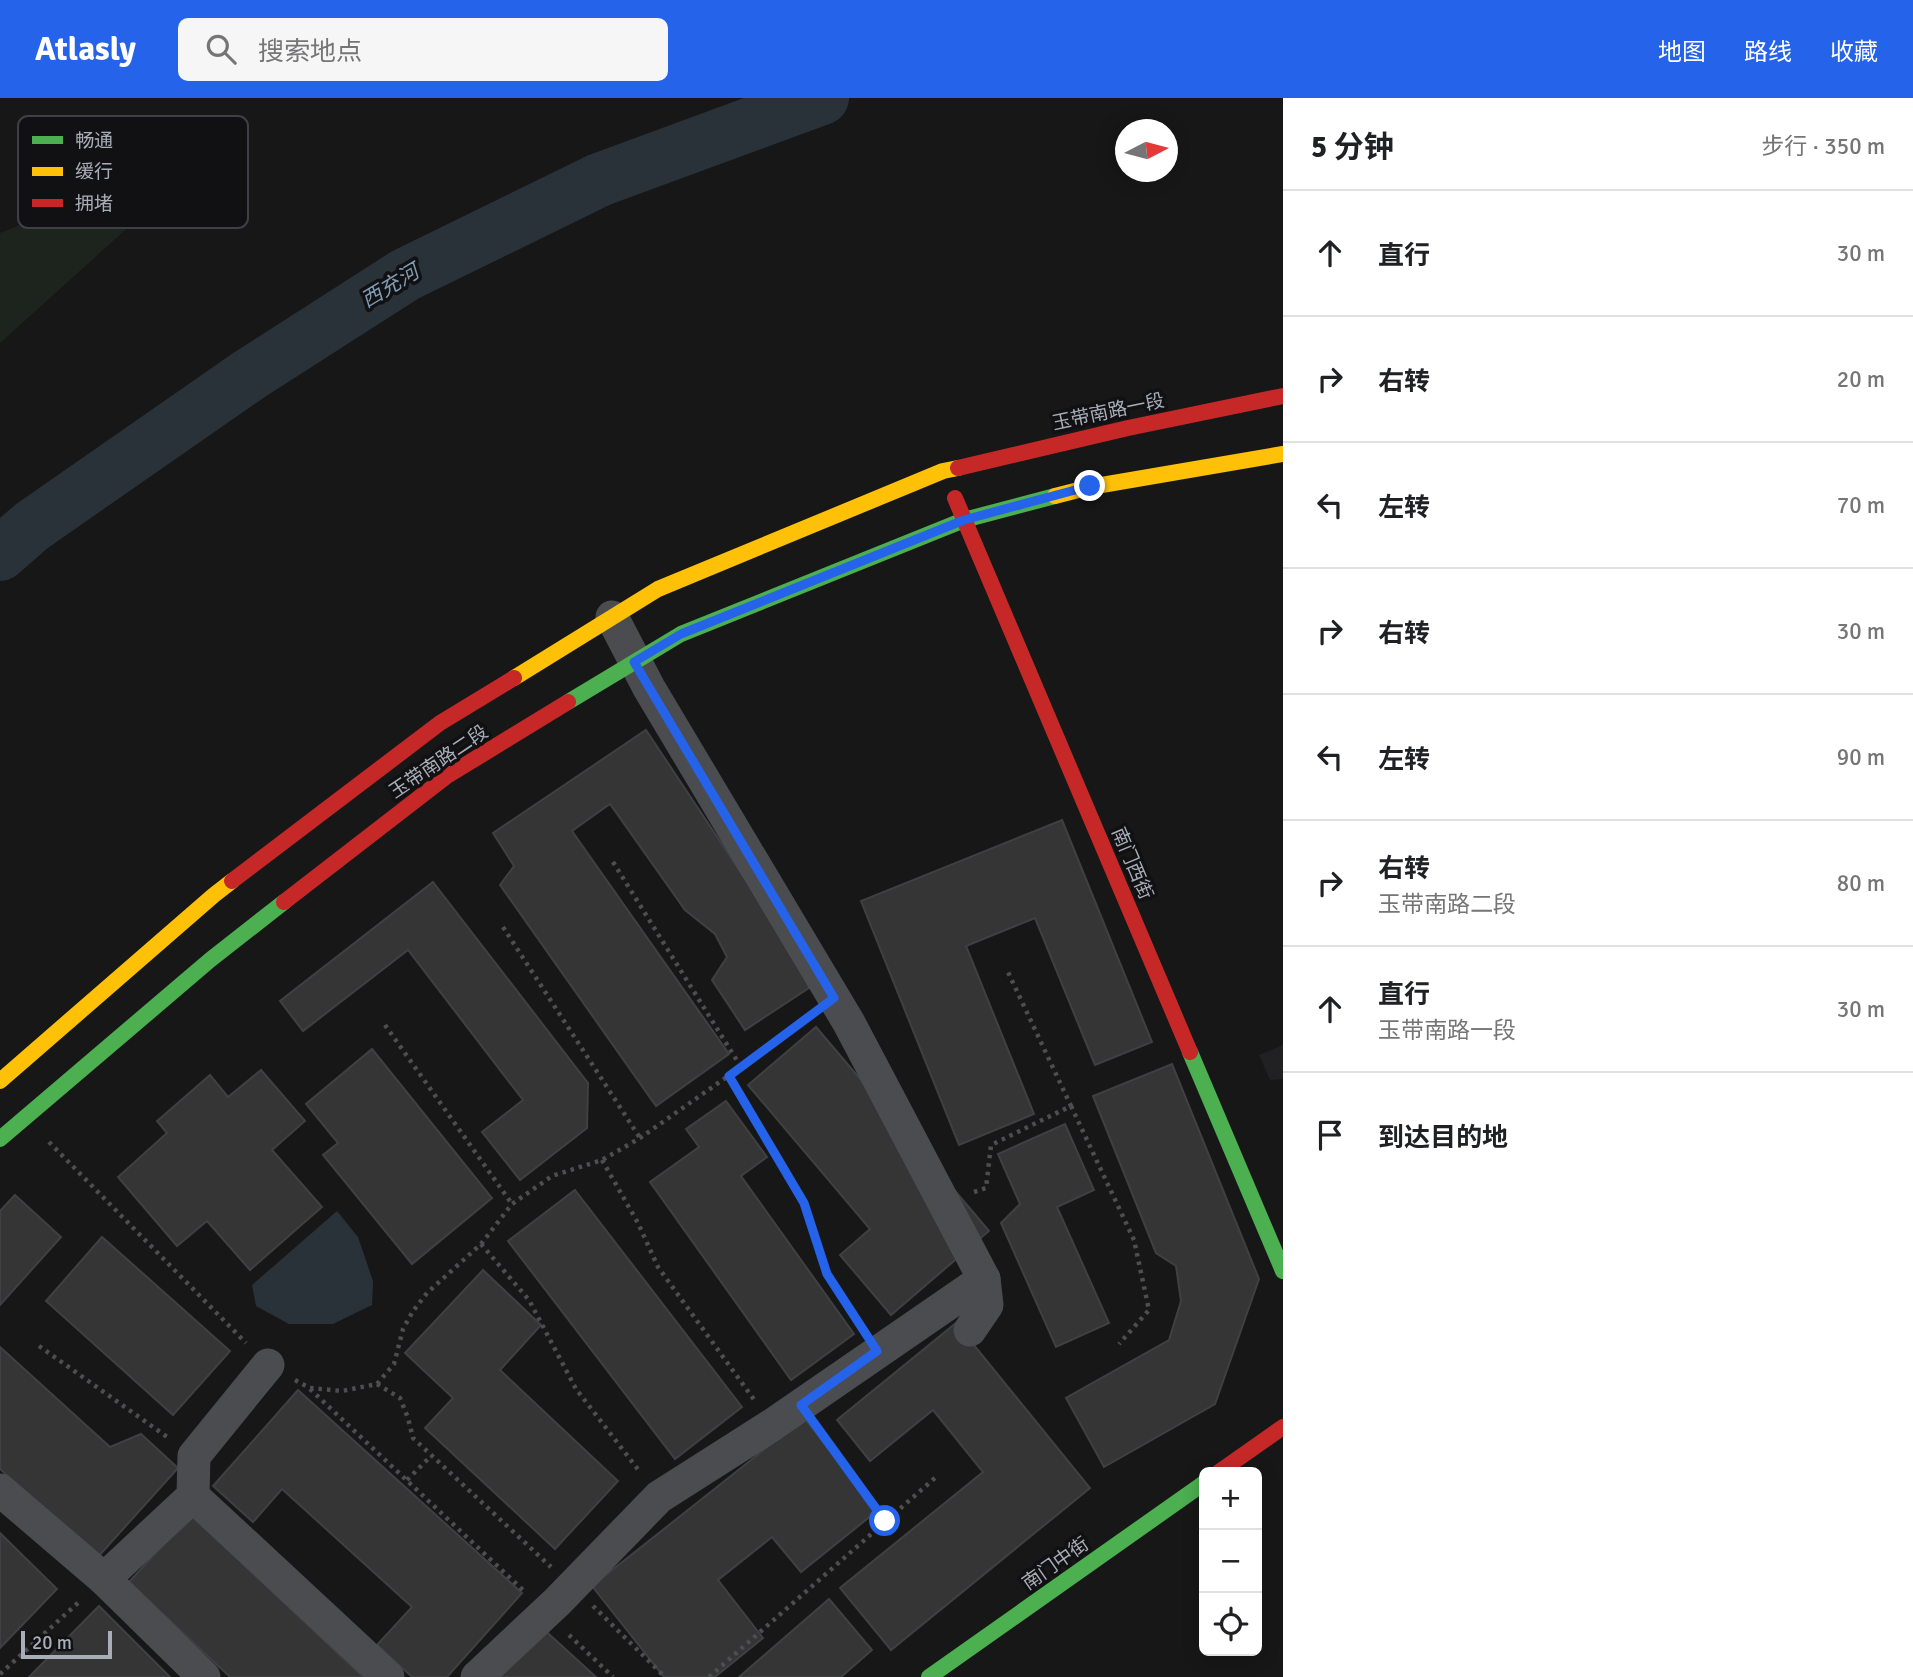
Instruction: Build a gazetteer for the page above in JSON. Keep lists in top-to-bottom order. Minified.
{"streets":{"main road":["玉带南路一段","玉带南路二段","南门西街","南门中街"]},"crossings":[["玉带南路一段","玉带南路二段"],["玉带南路一段","南门西街"],["玉带南路二段","南门西街"]],"water":["西充河"],"legend":["畅通","缓行","拥堵"],"scale_bar":"20 m","north":"right","page":{"header":"Atlasly","search":"搜索地点","nav":["地图","路线","收藏"],"heading":["5 分钟","步行 · 350 m"],"list":[["直行","30 m"],["右转","20 m"],["左转","70 m"],["右转","30 m"],["左转","90 m"],["右转","玉带南路二段","80 m"],["直行","玉带南路一段","30 m"],"到达目的地"],"map_buttons":["+","−"],"scale":"20 m"}}
